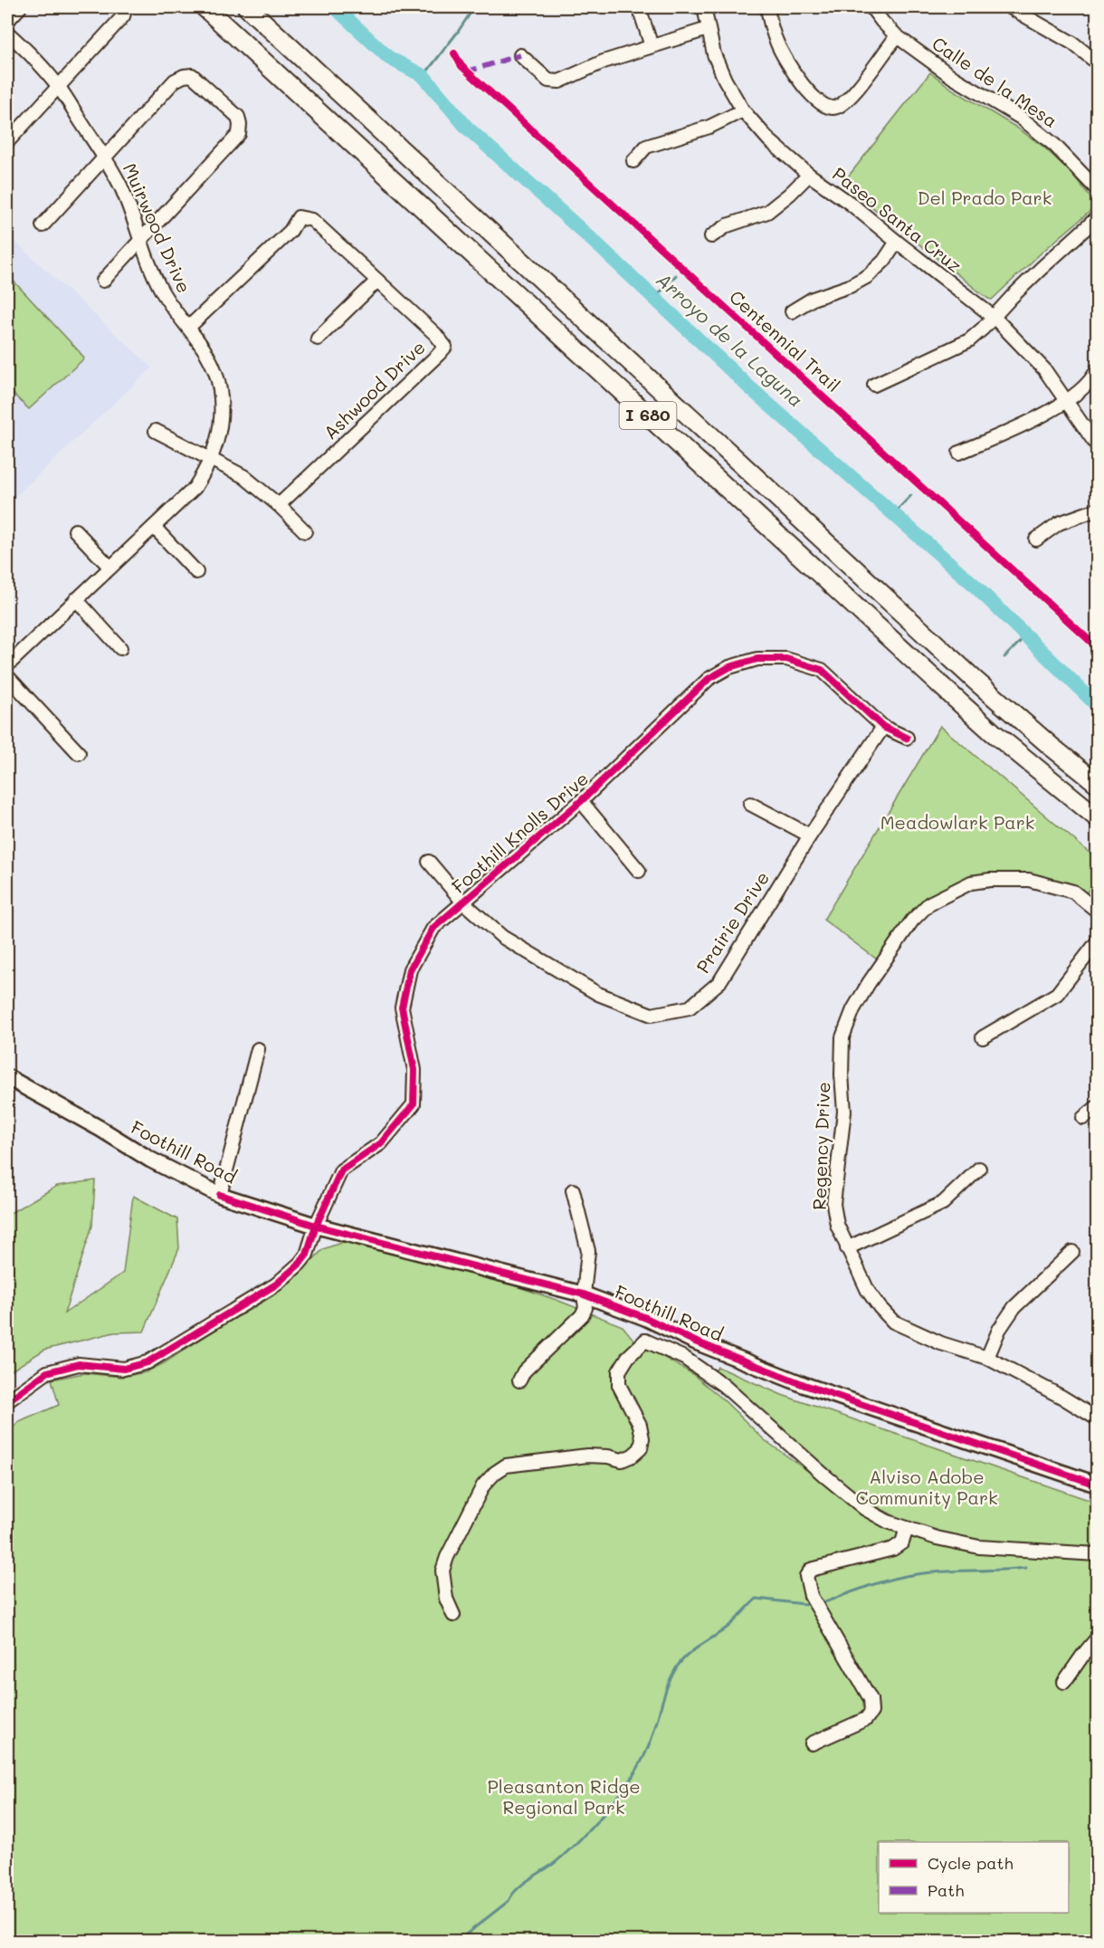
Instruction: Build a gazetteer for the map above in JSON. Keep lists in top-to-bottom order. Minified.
{"streets":{"highway":["I 680"],"main road":["Foothill Road"],"street":["Calle de la Mesa","Paseo Santa Cruz","Muirwood Drive","Ashwood Drive","Foothill Knolls Drive","Prairie Drive","Regency Drive"],"cycle path":["Centennial Trail"]},"crossings":[["Muirwood Drive","Ashwood Drive"],["Foothill Knolls Drive","Prairie Drive"],["Foothill Knolls Drive","Foothill Road"]],"water":["Arroyo de la Laguna"],"parks":["Del Prado Park","Meadowlark Park","Alviso Adobe Community Park","Pleasanton Ridge Regional Park"],"legend":["Cycle path","Path"]}
